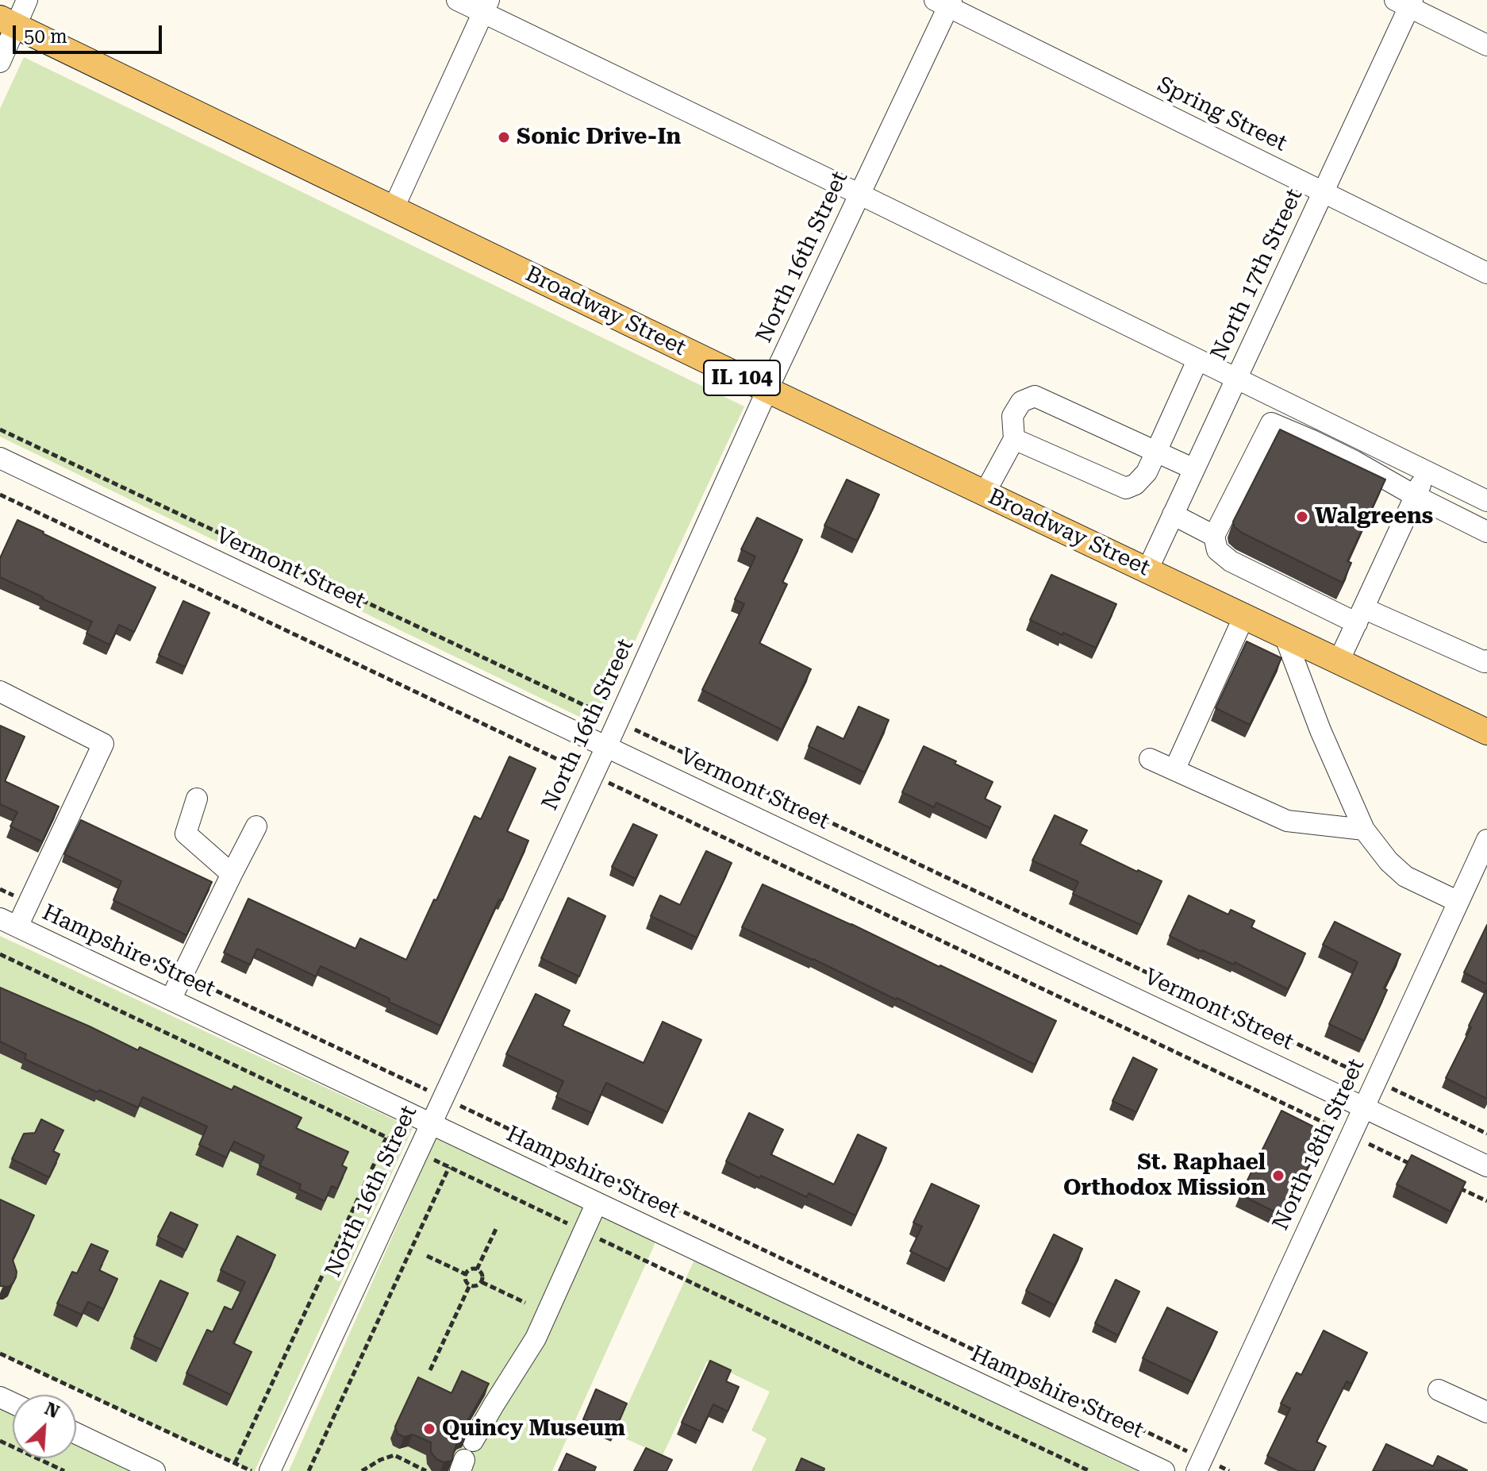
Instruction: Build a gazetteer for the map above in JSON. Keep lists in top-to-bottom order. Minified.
{"streets":{"main road":["Broadway Street","IL 104"],"street":["Spring Street","North 16th Street","North 17th Street","Vermont Street","Hampshire Street","North 18th Street"]},"crossings":[["Spring Street","North 16th Street"],["Spring Street","North 17th Street"],["North 16th Street","Broadway Street"],["North 16th Street","Vermont Street"],["North 16th Street","Hampshire Street"],["North 17th Street","Broadway Street"],["Vermont Street","North 18th Street"]],"places":["Sonic Drive-In","Walgreens","St. Raphael Orthodox Mission","Quincy Museum"],"scale_bar":"50 m","north":"top right"}
